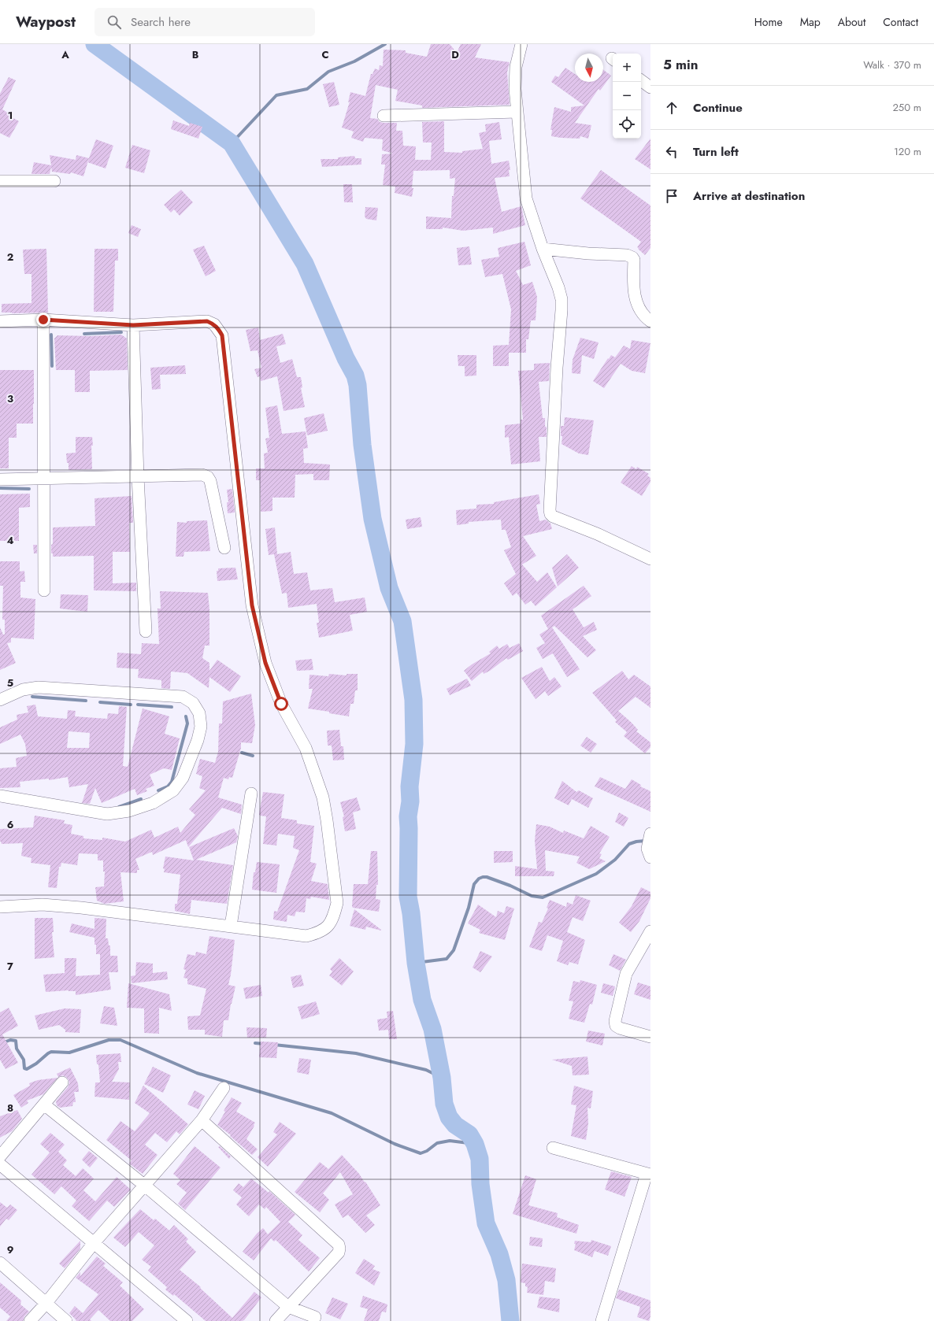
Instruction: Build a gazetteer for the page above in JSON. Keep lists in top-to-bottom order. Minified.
{"north":"bottom","page":{"header":"Waypost","search":"Search here","nav":["Home","Map","About","Contact"],"heading":["5 min","Walk · 370 m"],"map_buttons":["+","−"],"list":[["Continue","250 m"],["Turn left","120 m"],"Arrive at destination"]},"grid":{"columns":["A","B","C","D"],"rows":["1","2","3","4","5","6","7","8","9"]}}
